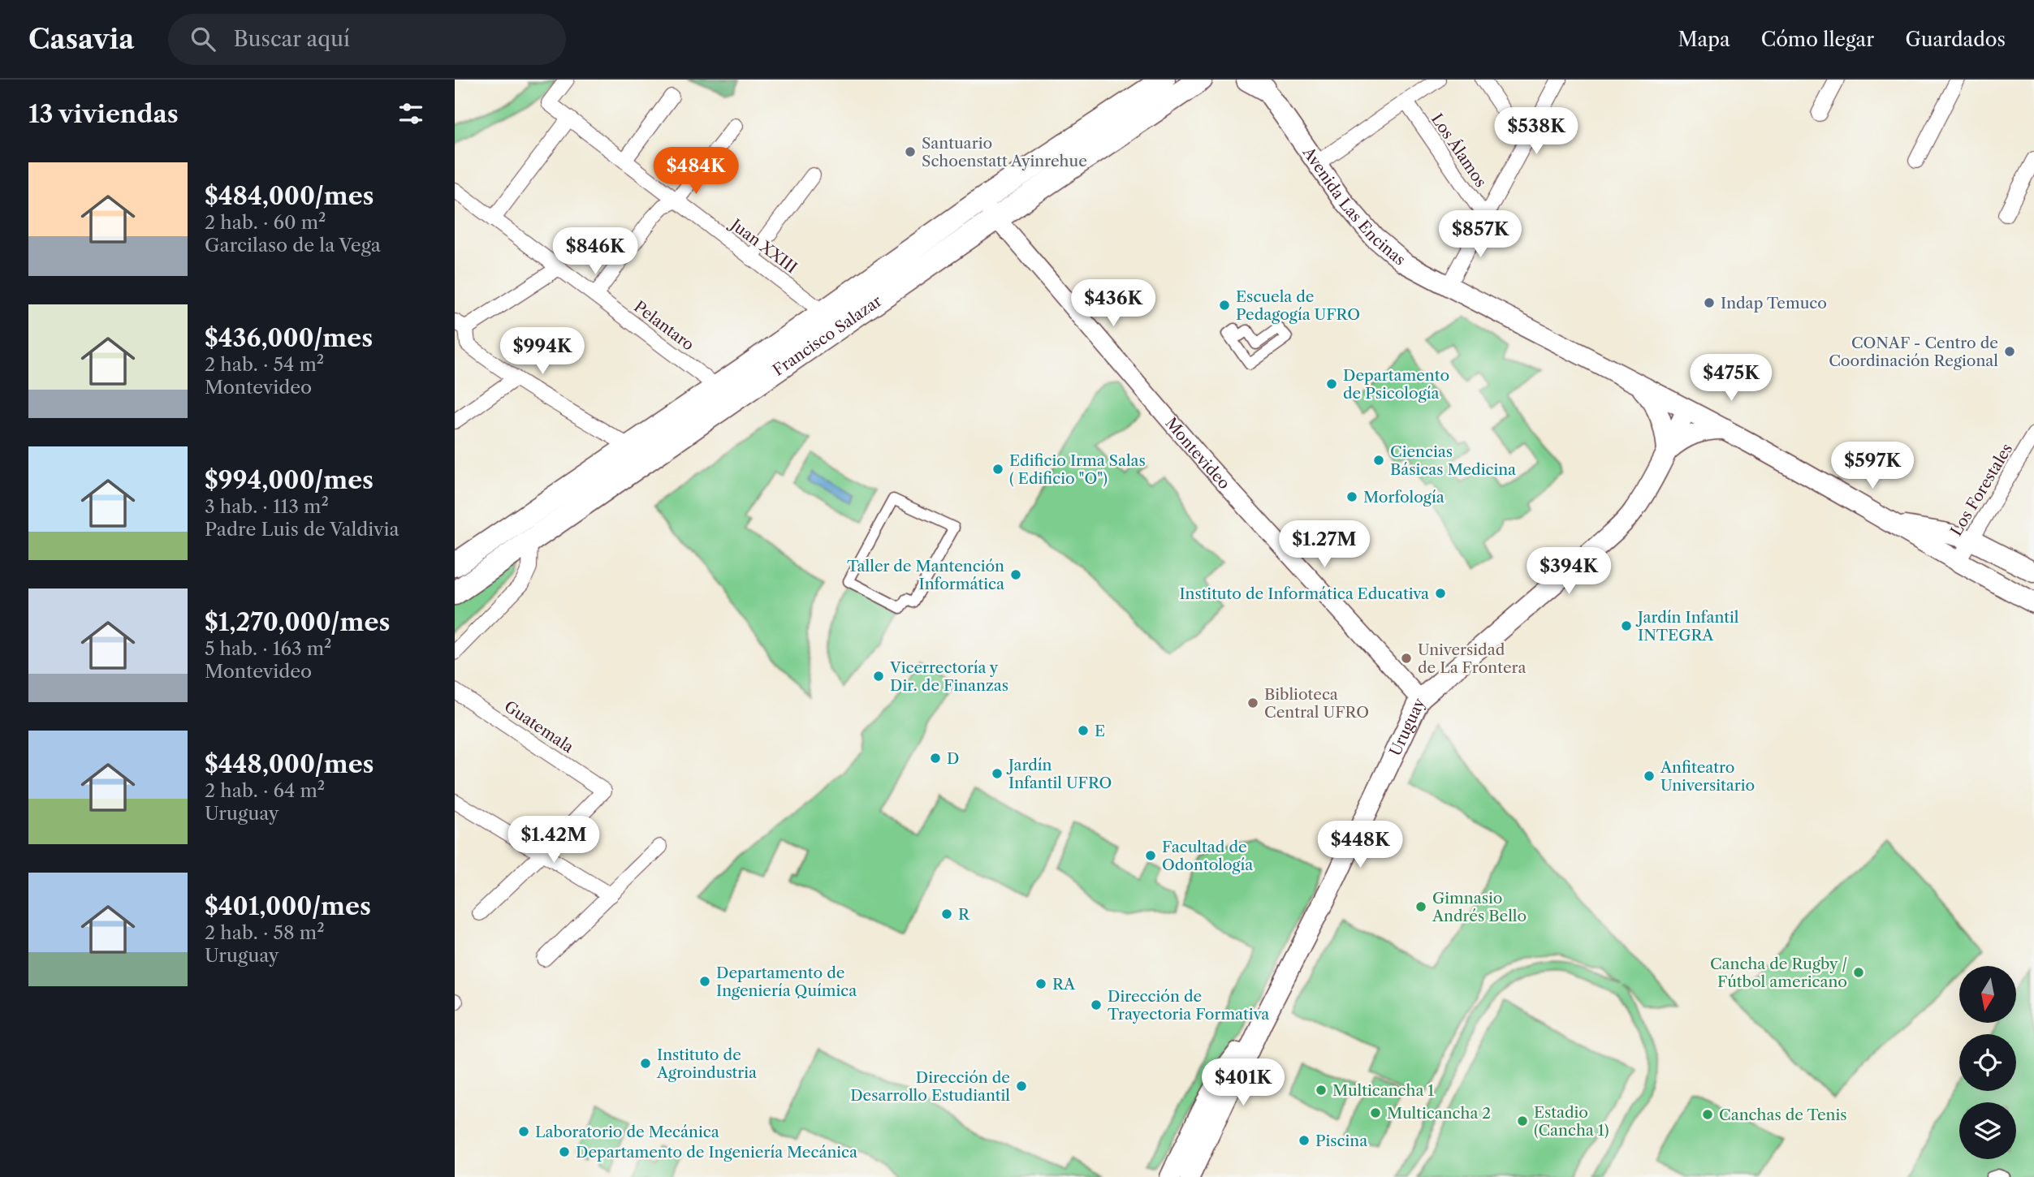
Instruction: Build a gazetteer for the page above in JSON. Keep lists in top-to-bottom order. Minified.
{"streets":{"main road":["Avenida Las Encinas","Francisco Salazar","Uruguay"],"street":["Los Álamos","Juan XXIII","Pelantaro","Montevideo","Los Forestales","Guatemala"]},"crossings":[["Avenida Las Encinas","Los Forestales"],["Avenida Las Encinas","Uruguay"],["Juan XXIII","Francisco Salazar"],["Pelantaro","Francisco Salazar"],["Francisco Salazar","Montevideo"],["Montevideo","Uruguay"]],"places":["Santuario Schoenstatt Ayinrehue","Indap Temuco","Escuela de Pedagogía UFRO","CONAF - Centro de Coordinación Regional","Departamento de Psicología","Ciencias Básicas Medicina","Edificio Irma Salas ( Edificio \"O\")","Morfología","Taller de Mantención Informática","Instituto de Informática Educativa","Jardín Infantil INTEGRA","Universidad de La Frontera","Vicerrectoría y Dir. de Finanzas","Biblioteca Central UFRO","E","D","Jardín Infantil UFRO","Anfiteatro Universitario","Facultad de Odontología","Gimnasio Andrés Bello","R","Cancha de Rugby / Fútbol americano","Departamento de Ingeniería Química","RA","Dirección de Trayectoria Formativa","Instituto de Agroindustria","Dirección de Desarrollo Estudiantil","Multicancha 1","Multicancha 2","Canchas de Tenis","Estadio (Cancha 1)","Laboratorio de Mecánica","Piscina","Departamento de Ingeniería Mecánica"],"north":"bottom","page":{"header":"Casavia","search":"Buscar aquí","nav":["Mapa","Cómo llegar","Guardados"],"heading":"13 viviendas","price":["$538K","$484K","$857K","$846K","$436K","$994K","$475K","$597K","$1.27M","$394K","$1.42M","$448K","$401K"],"list":[{"name":"$484,000/mes","note":"2 hab. · 60 m² · Garcilaso de la Vega"},{"name":"$436,000/mes","note":"2 hab. · 54 m² · Montevideo"},{"name":"$994,000/mes","note":"3 hab. · 113 m² · Padre Luis de Valdivia"},{"name":"$1,270,000/mes","note":"5 hab. · 163 m² · Montevideo"},{"name":"$448,000/mes","note":"2 hab. · 64 m² · Uruguay"},{"name":"$401,000/mes","note":"2 hab. · 58 m² · Uruguay"}]}}
